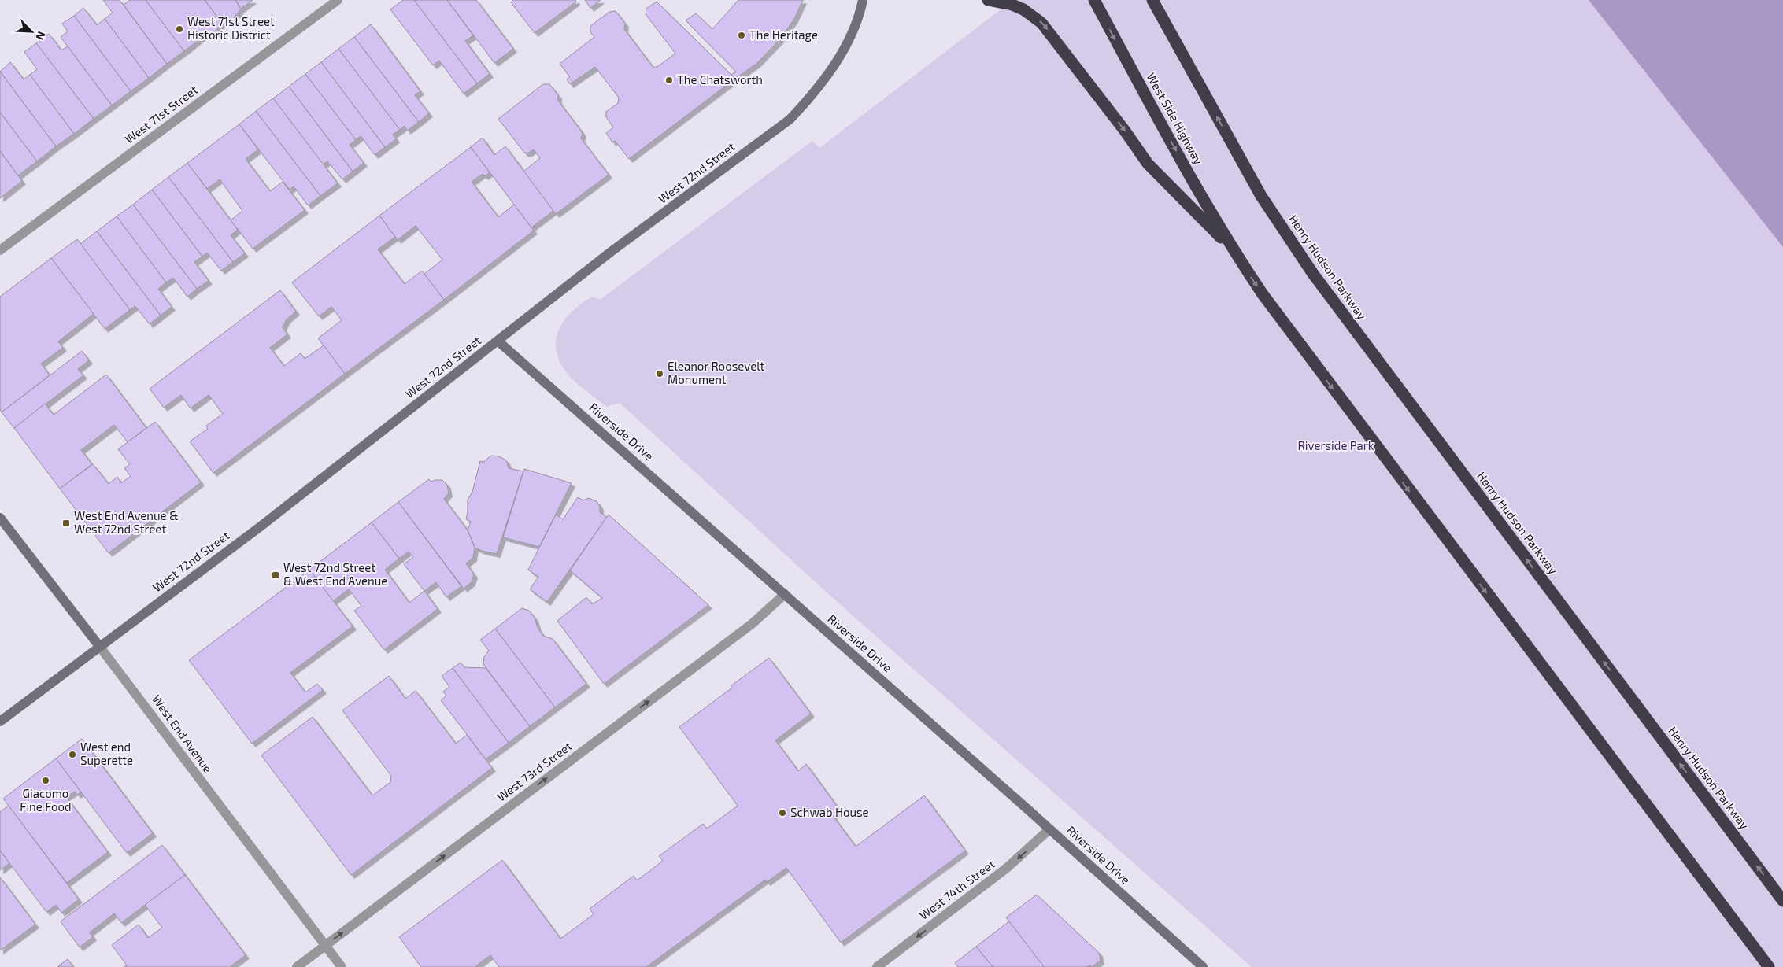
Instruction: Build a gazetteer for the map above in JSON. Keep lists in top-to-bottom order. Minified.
{"streets":{"highway":["West Side Highway","Henry Hudson Parkway"],"main road":["West 72nd Street","Riverside Drive","West End Avenue"],"street":["West 71st Street","West 73rd Street","West 74th Street"]},"crossings":[["West 72nd Street","Riverside Drive"],["West 72nd Street","West End Avenue"],["Riverside Drive","West 73rd Street"],["Riverside Drive","West 74th Street"],["West End Avenue","West 73rd Street"]],"one_way":["West 73rd Street","West 74th Street"],"parks":["Riverside Park"],"places":{"other":["West 71st Street Historic District","The Heritage","The Chatsworth","Eleanor Roosevelt Monument","West end Superette","Giacomo Fine Food","Schwab House"],"transit":["West End Avenue & West 72nd Street","West 72nd Street & West End Avenue"]},"north":"bottom right"}
